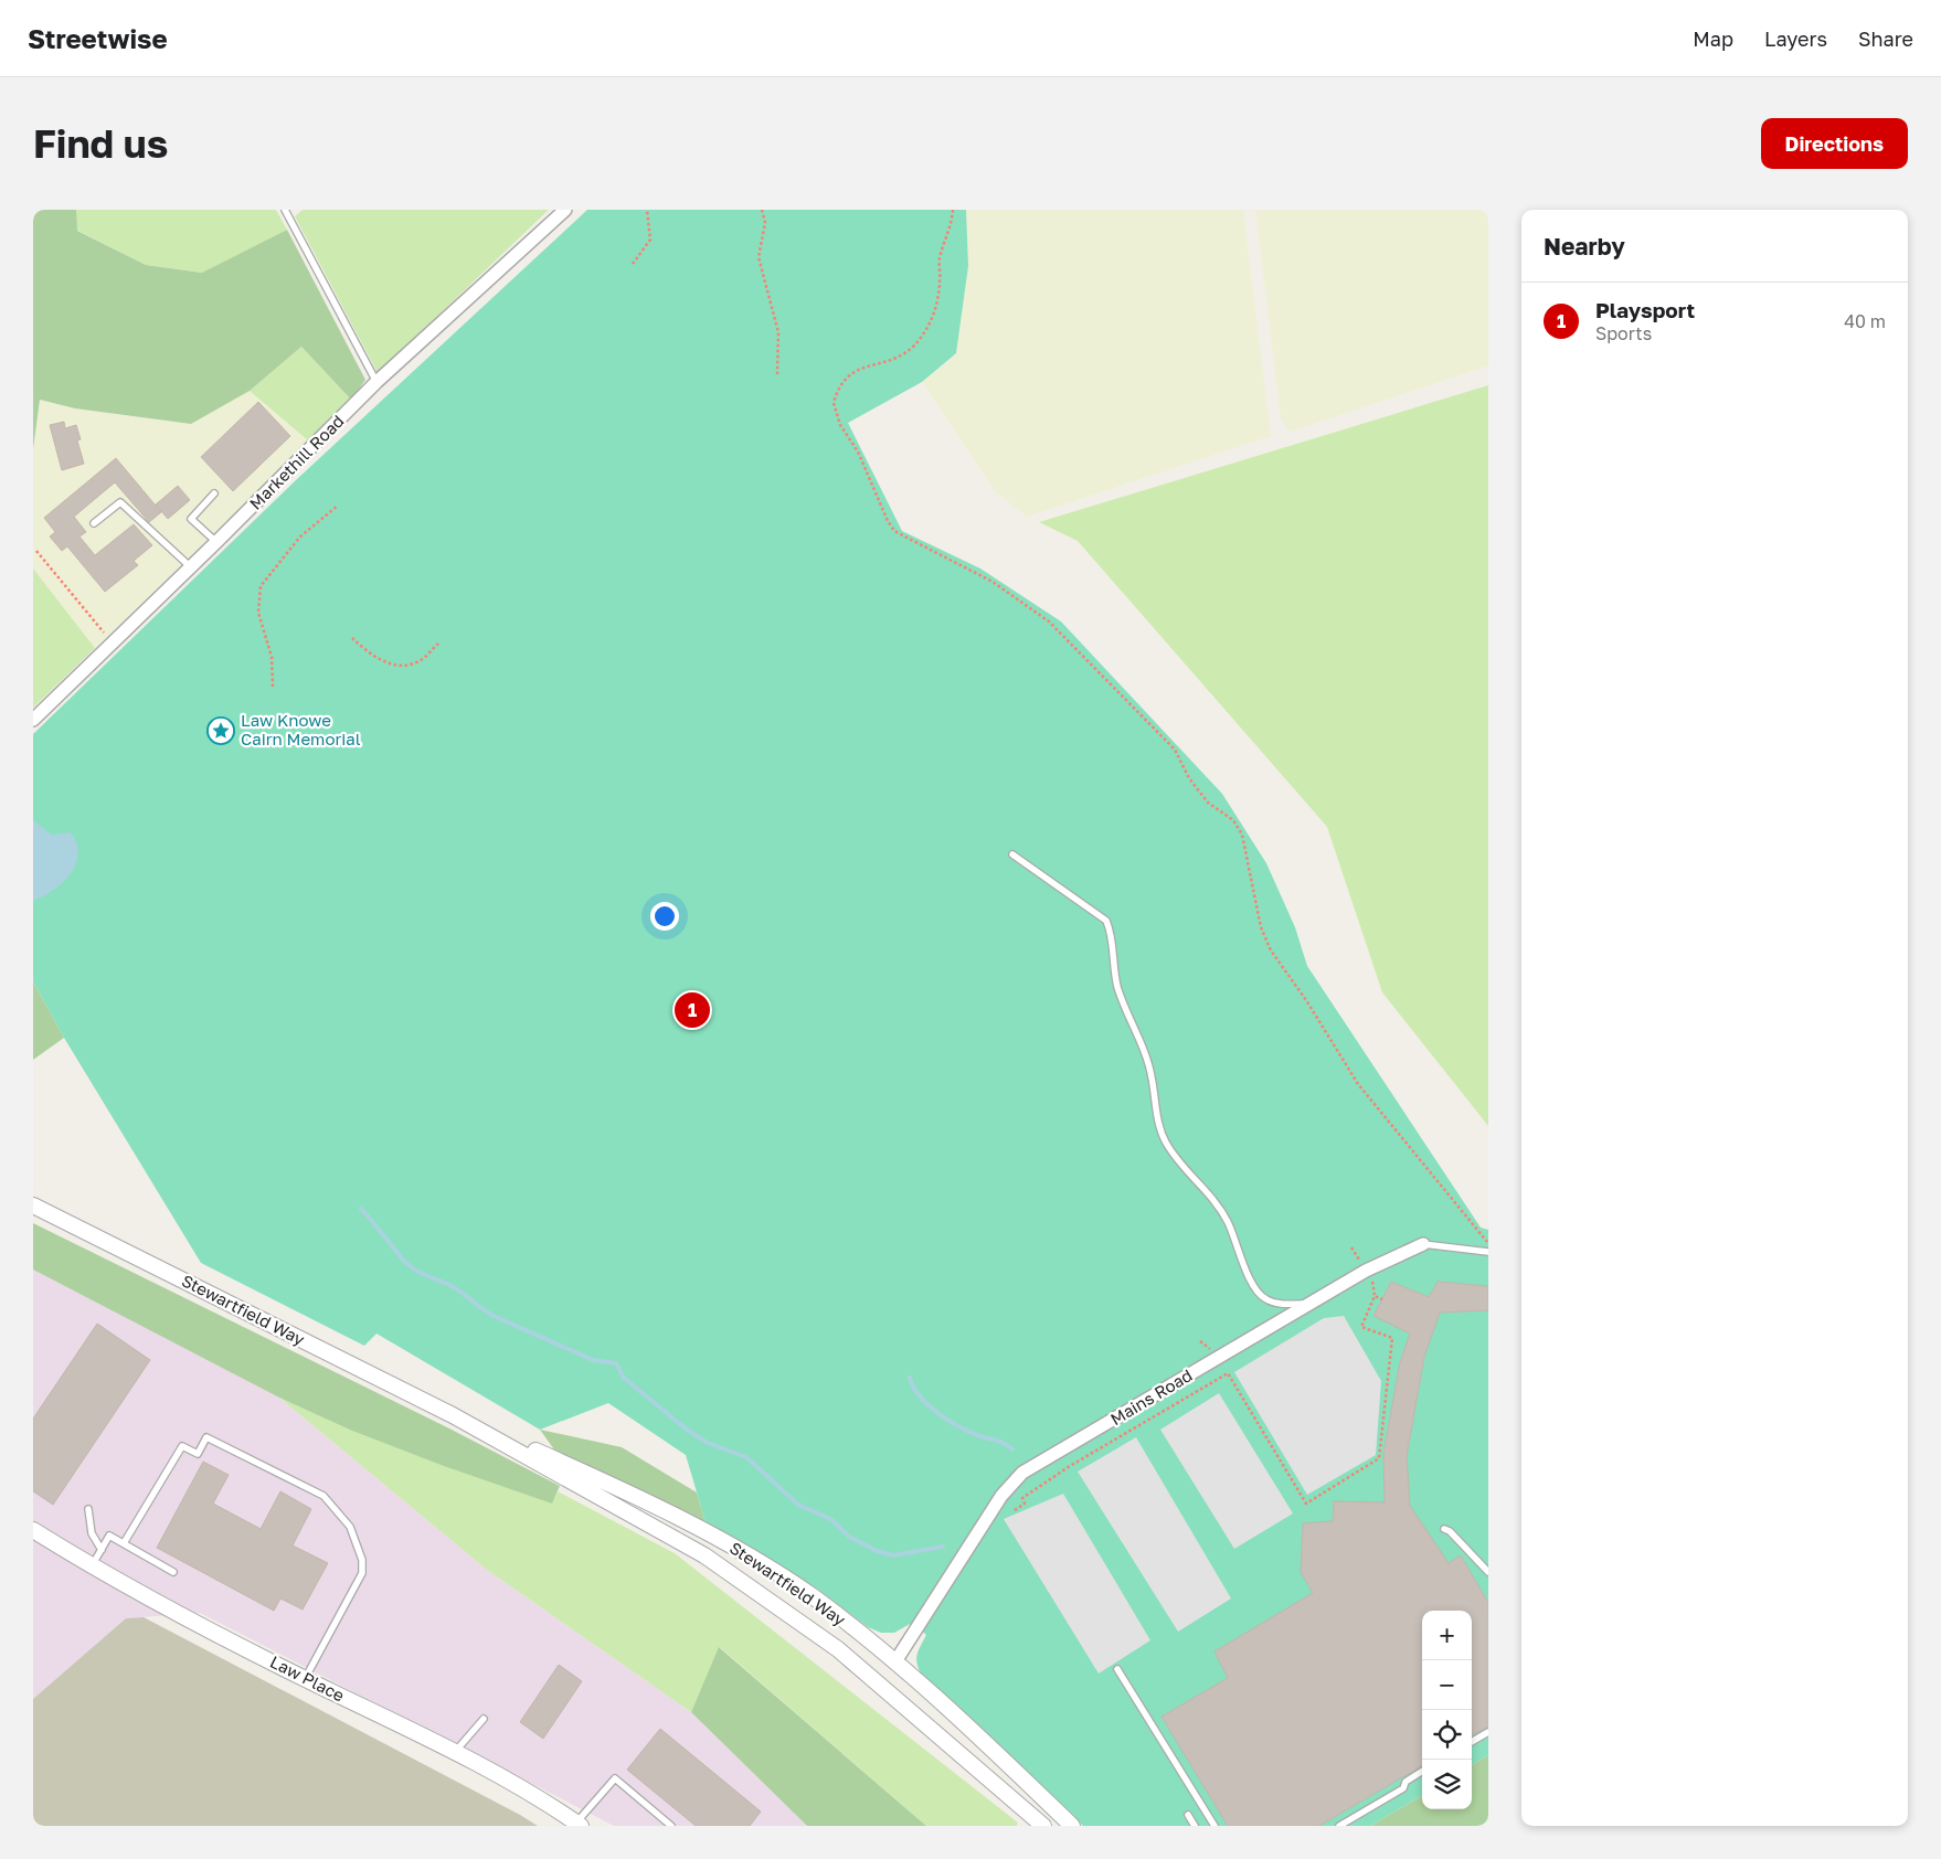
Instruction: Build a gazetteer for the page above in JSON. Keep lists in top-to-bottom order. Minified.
{"streets":{"street":["Markethill Road","Stewartfield Way","Mains Road","Law Place"]},"crossings":[["Stewartfield Way","Mains Road"]],"places":{"place":["Law Knowe Cairn Memorial"]},"page":{"header":"Streetwise","nav":["Map","Layers","Share"],"buttons":"Directions","title":"Find us","heading":"Nearby","list":[{"mark":"1","name":"Playsport","note":"Sports","value":"40 m"}],"pins":"1","map_buttons":["+","−"]}}
